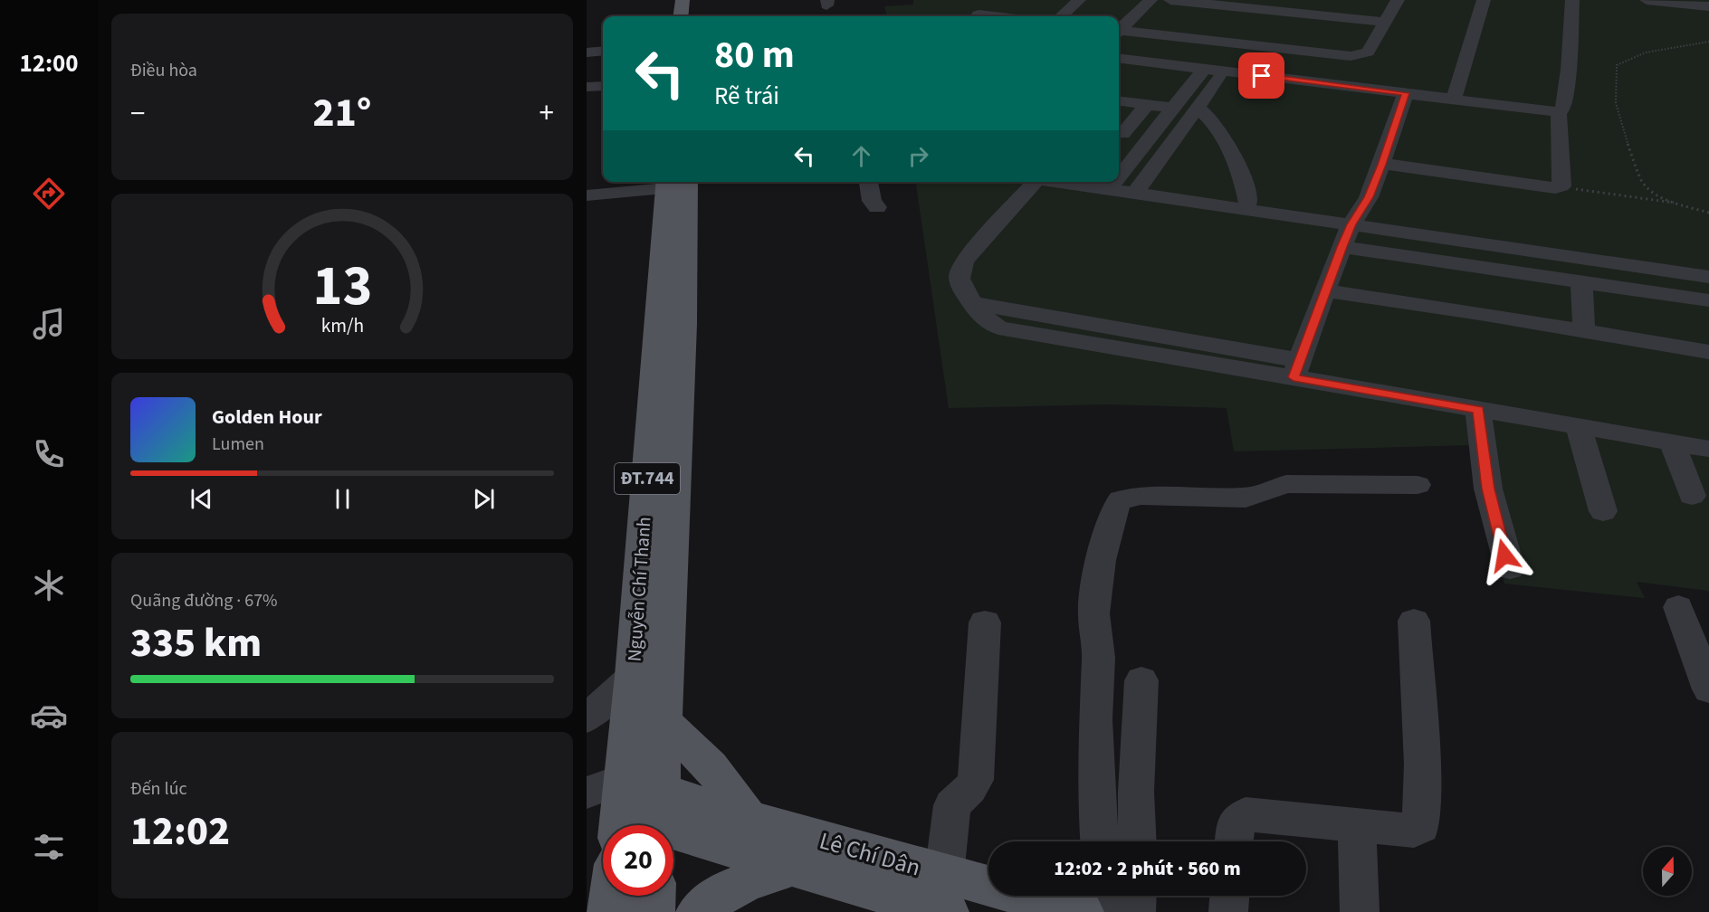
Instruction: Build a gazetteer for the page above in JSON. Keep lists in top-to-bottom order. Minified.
{"streets":{"main road":["ĐT.744","Nguyễn Chí Thanh","Lê Chí Dân"]},"crossings":[["Nguyễn Chí Thanh","Lê Chí Dân"]],"north":"top","page":{"tabs":"12:00","tile":["Điều hòa",["Quãng đường · 67%","335 km"],["Đến lúc","12:02"]],"turn":["80 m","Rẽ trái"],"heat":["−","21°","+"],"song":["Golden Hour","Lumen"],"limit":"20","trip":"12:02 · 2 phút · 560 m","gauge":["13","km/h"]}}
